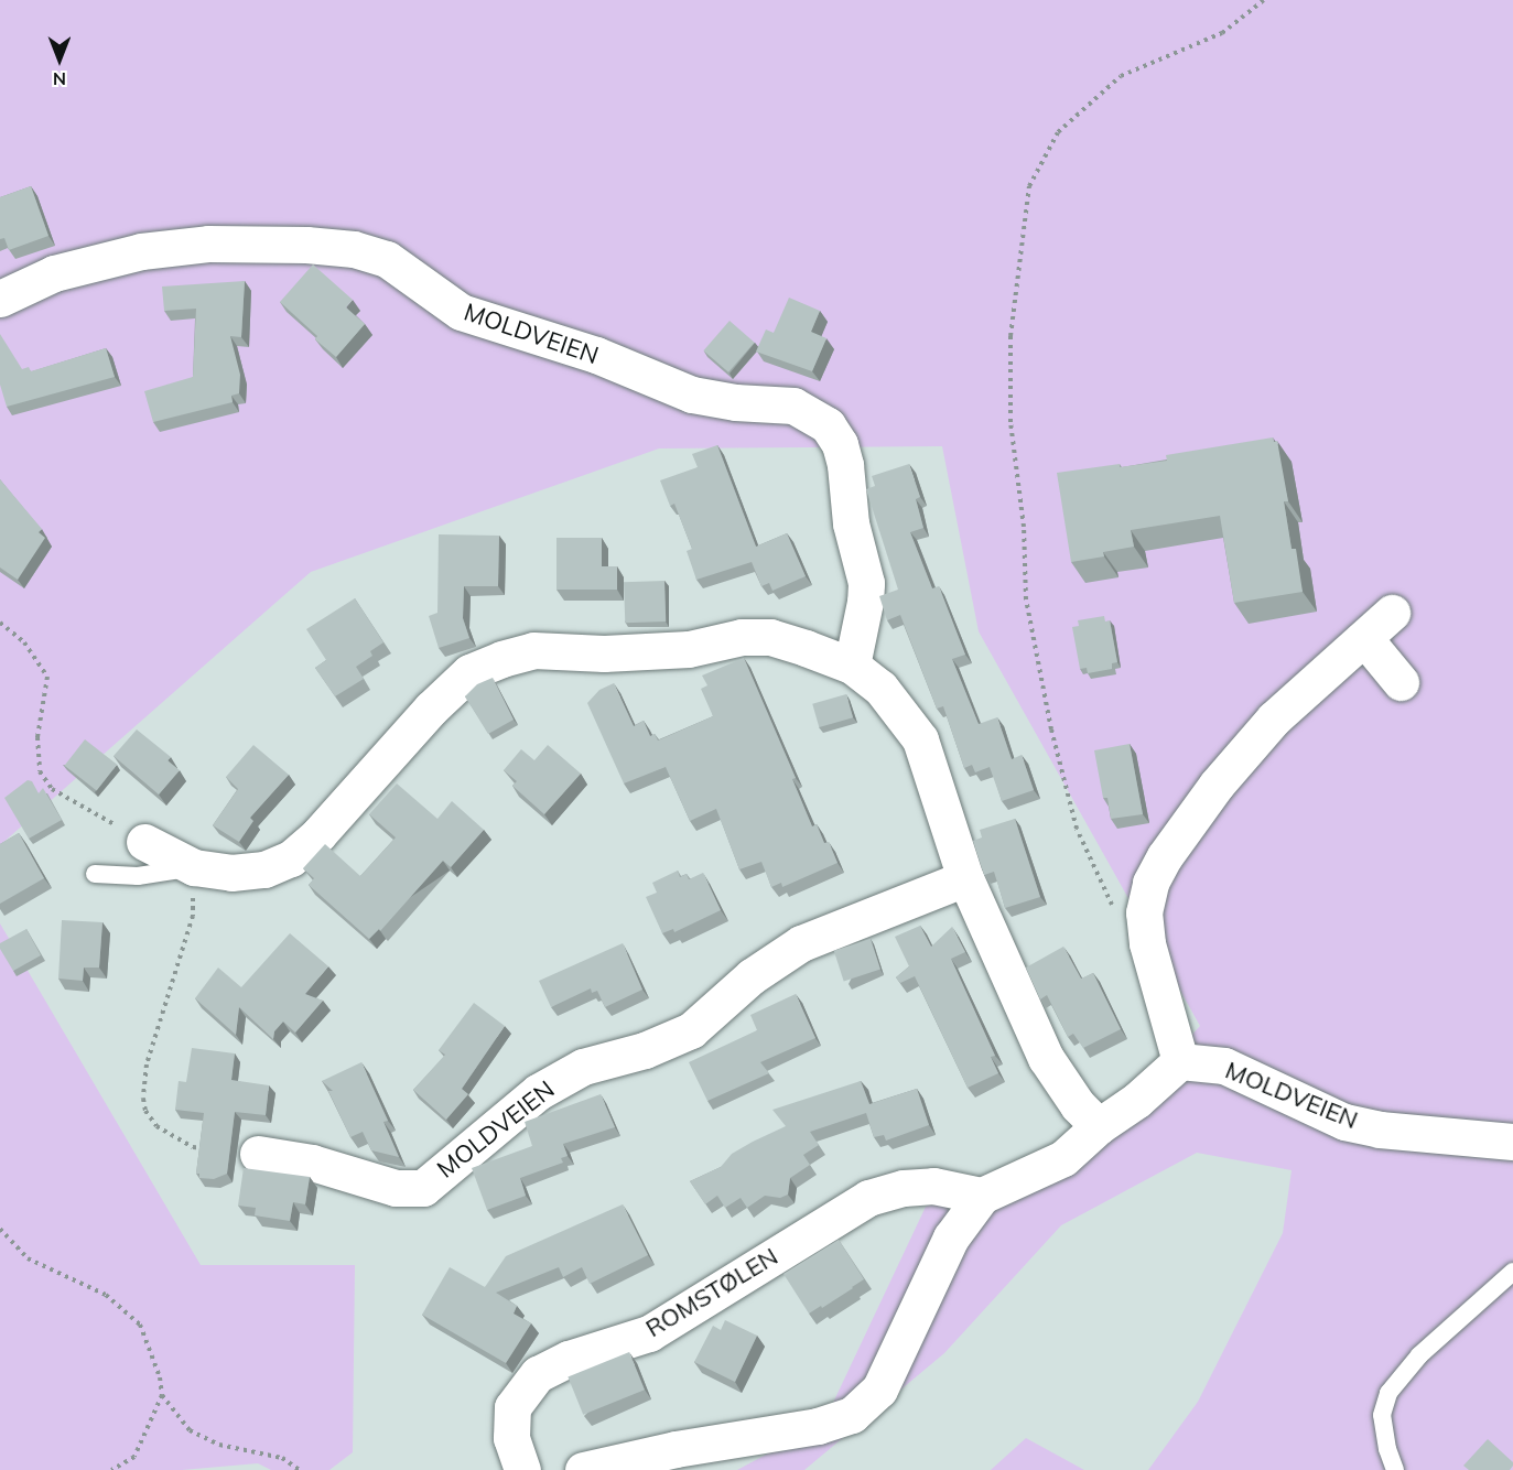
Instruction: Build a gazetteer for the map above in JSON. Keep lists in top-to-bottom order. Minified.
{"streets":{"street":["MOLDVEIEN","ROMSTØLEN"]},"north":"bottom"}
